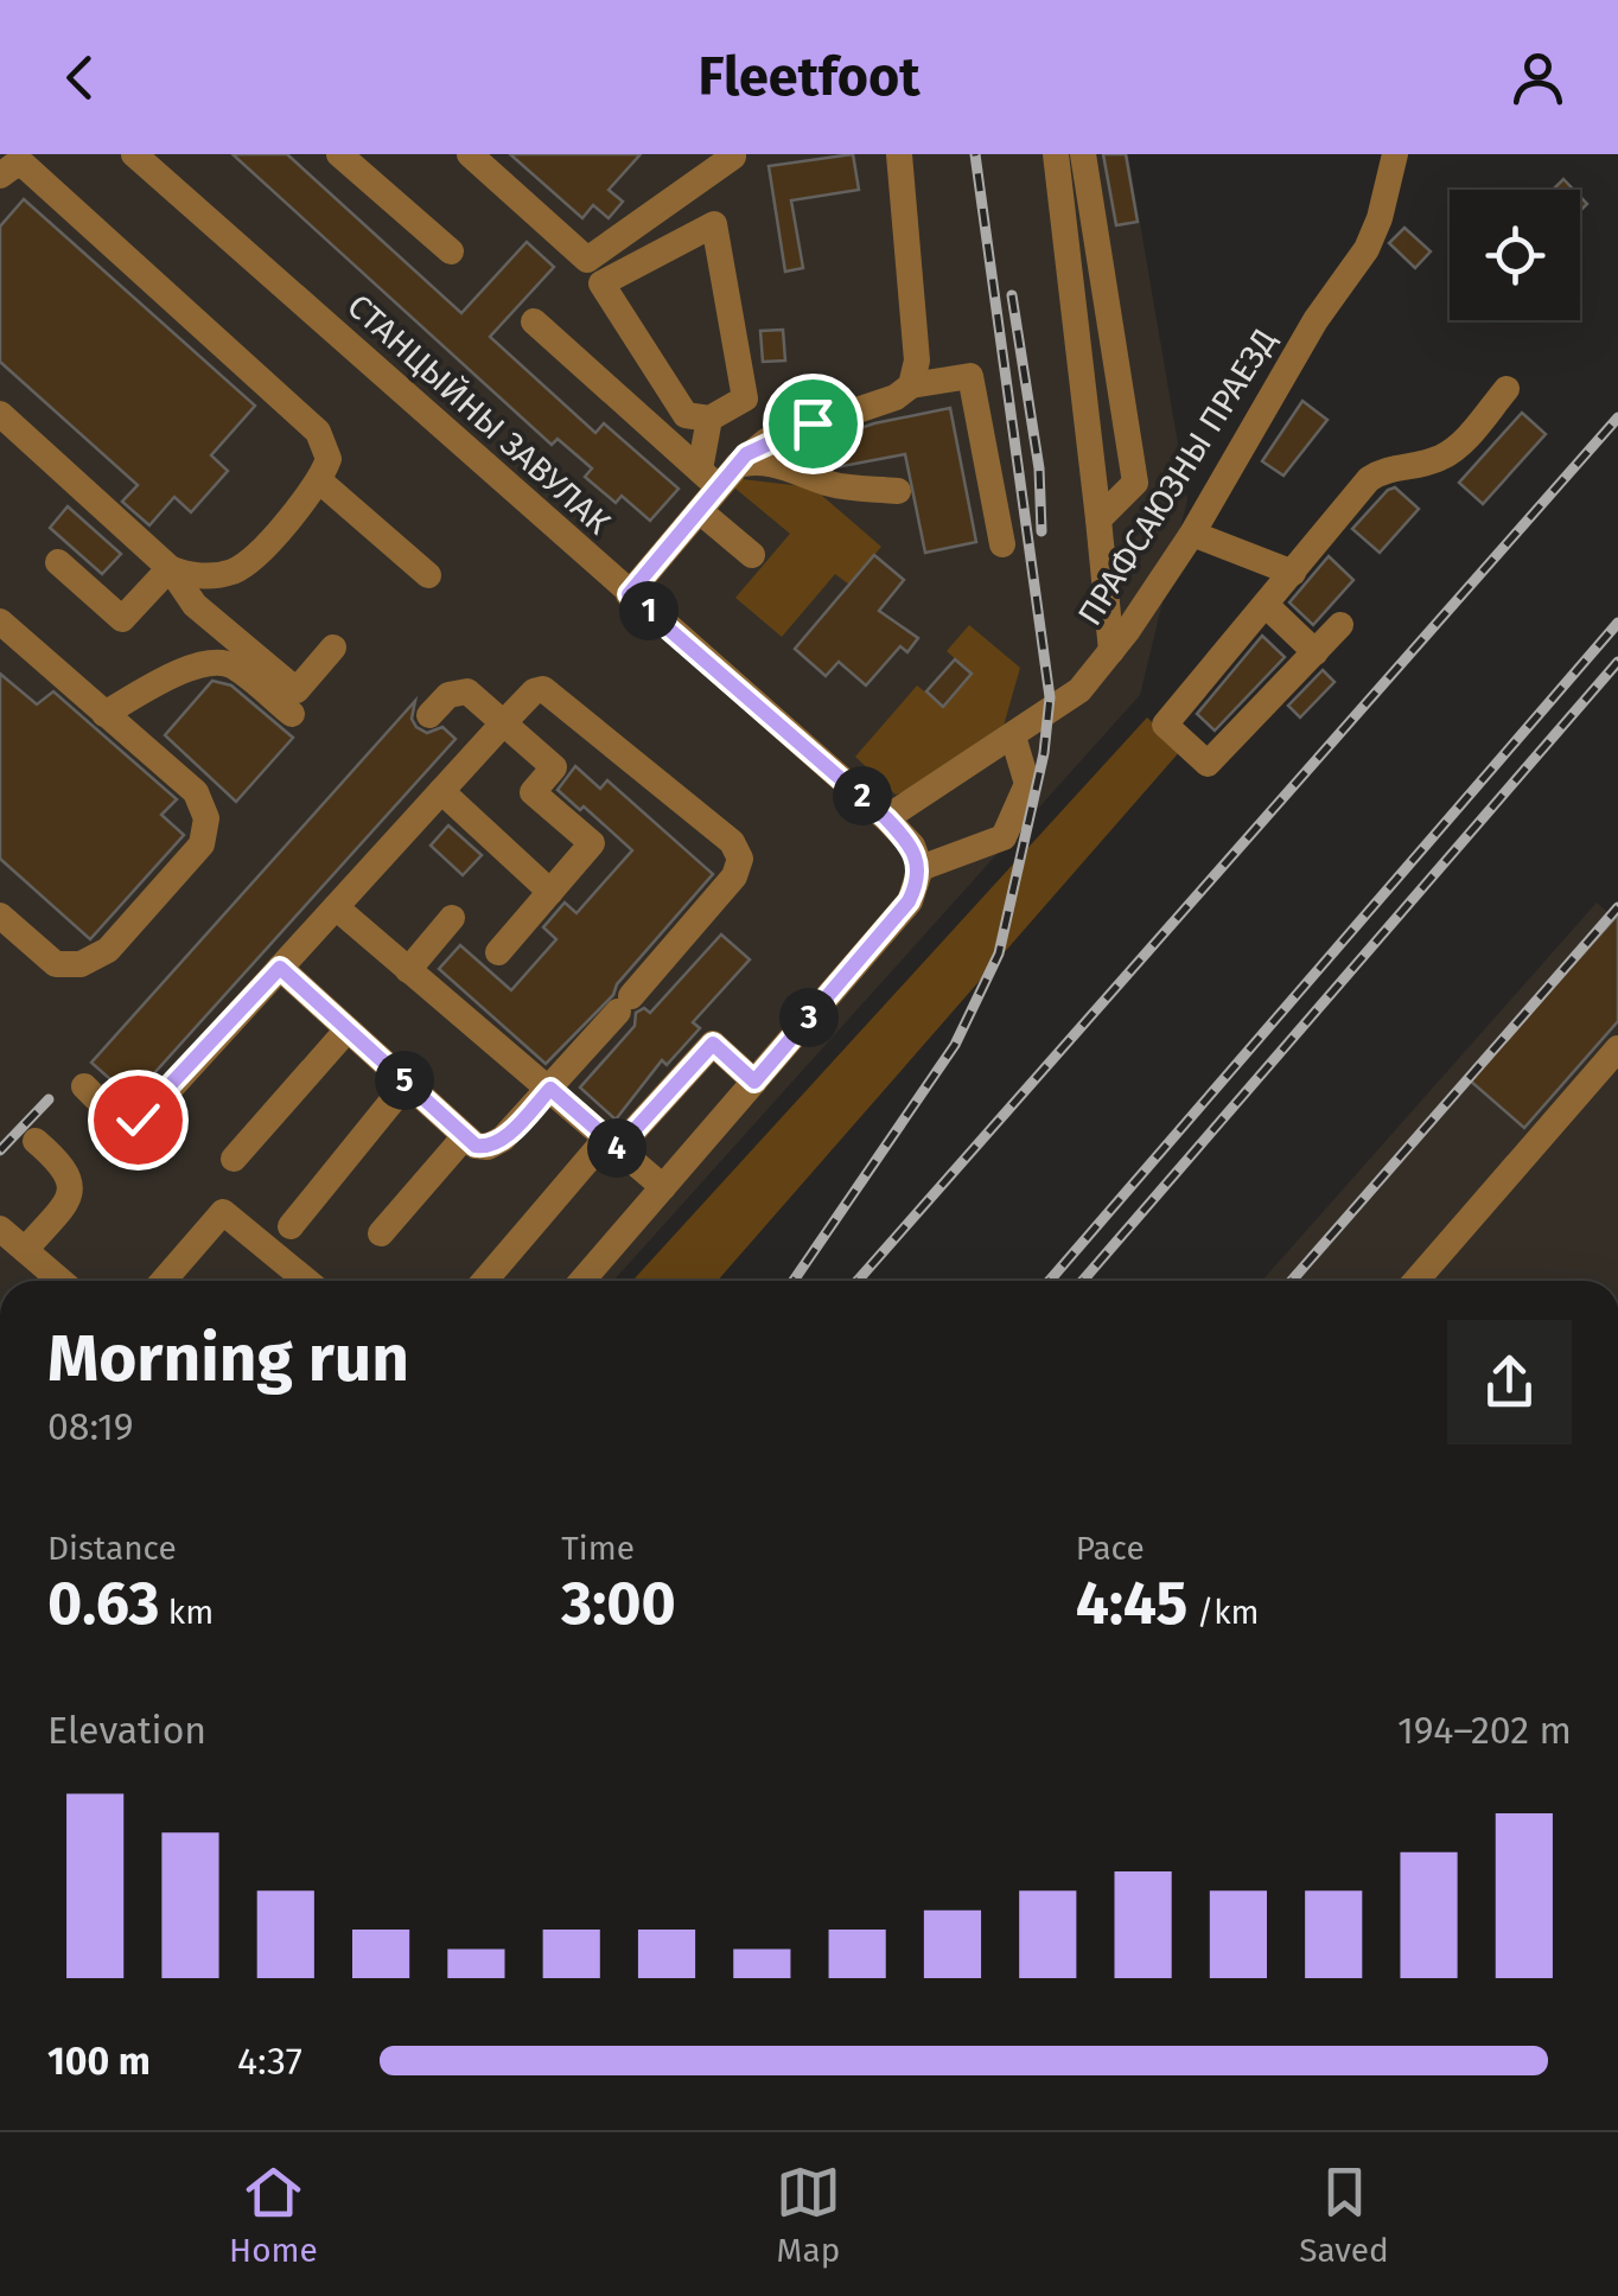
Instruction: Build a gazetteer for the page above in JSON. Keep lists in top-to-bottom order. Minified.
{"streets":{"street":["СТАНЦЫЙНЫ ЗАВУЛАК","ПРАФСАЮЗНЫ ПРАЕЗД"]},"crossings":[["СТАНЦЫЙНЫ ЗАВУЛАК","ПРАФСАЮЗНЫ ПРАЕЗД"]],"page":{"header":"Fleetfoot","pins":["1","2","3","5","4"],"heading":["Morning run","08:19"],"stats":[["Distance","0.63 km"],["Time","3:00"],["Pace","4:45 /km"]],"chart":["Elevation","194–202 m"],"list":[{"name":"100 m","note":"4:37"}],"tabs":["Home","Map","Saved"]}}
